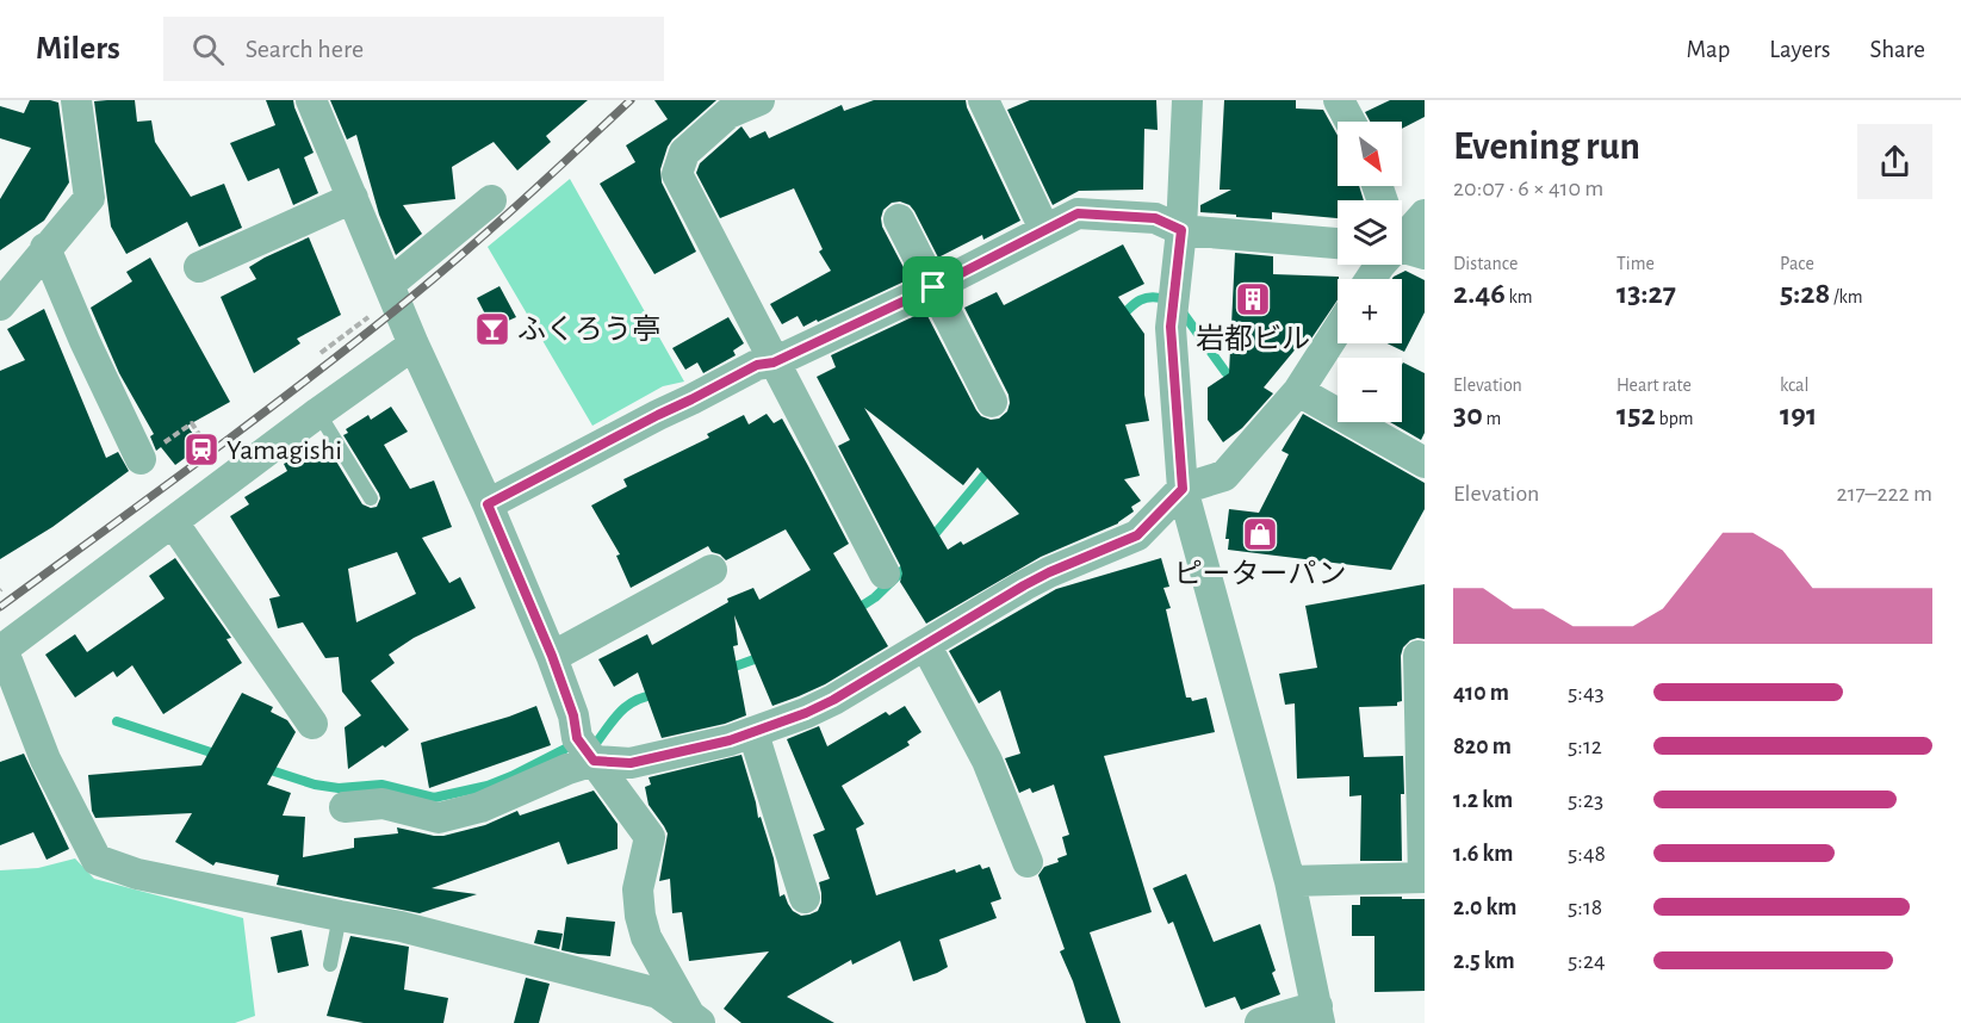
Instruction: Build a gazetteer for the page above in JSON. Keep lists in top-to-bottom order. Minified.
{"places":{"building":["岩都ビル"],"bar":["ふくろう亭"],"station":["Yamagishi"],"shop":["ピーターパン"]},"north":"bottom right","page":{"header":"Milers","search":"Search here","nav":["Map","Layers","Share"],"heading":["Evening run","20:07 · 6 × 410 m"],"map_buttons":["+","−"],"stats":[["Distance","2.46 km"],["Time","13:27"],["Pace","5:28 /km"],["Elevation","30 m"],["Heart rate","152 bpm"],["kcal","191"]],"chart":["Elevation","217–222 m"],"list":[{"name":"410 m","note":"5:43"},{"name":"820 m","note":"5:12"},{"name":"1.2 km","note":"5:23"},{"name":"1.6 km","note":"5:48"},{"name":"2.0 km","note":"5:18"},{"name":"2.5 km","note":"5:24"}]}}
